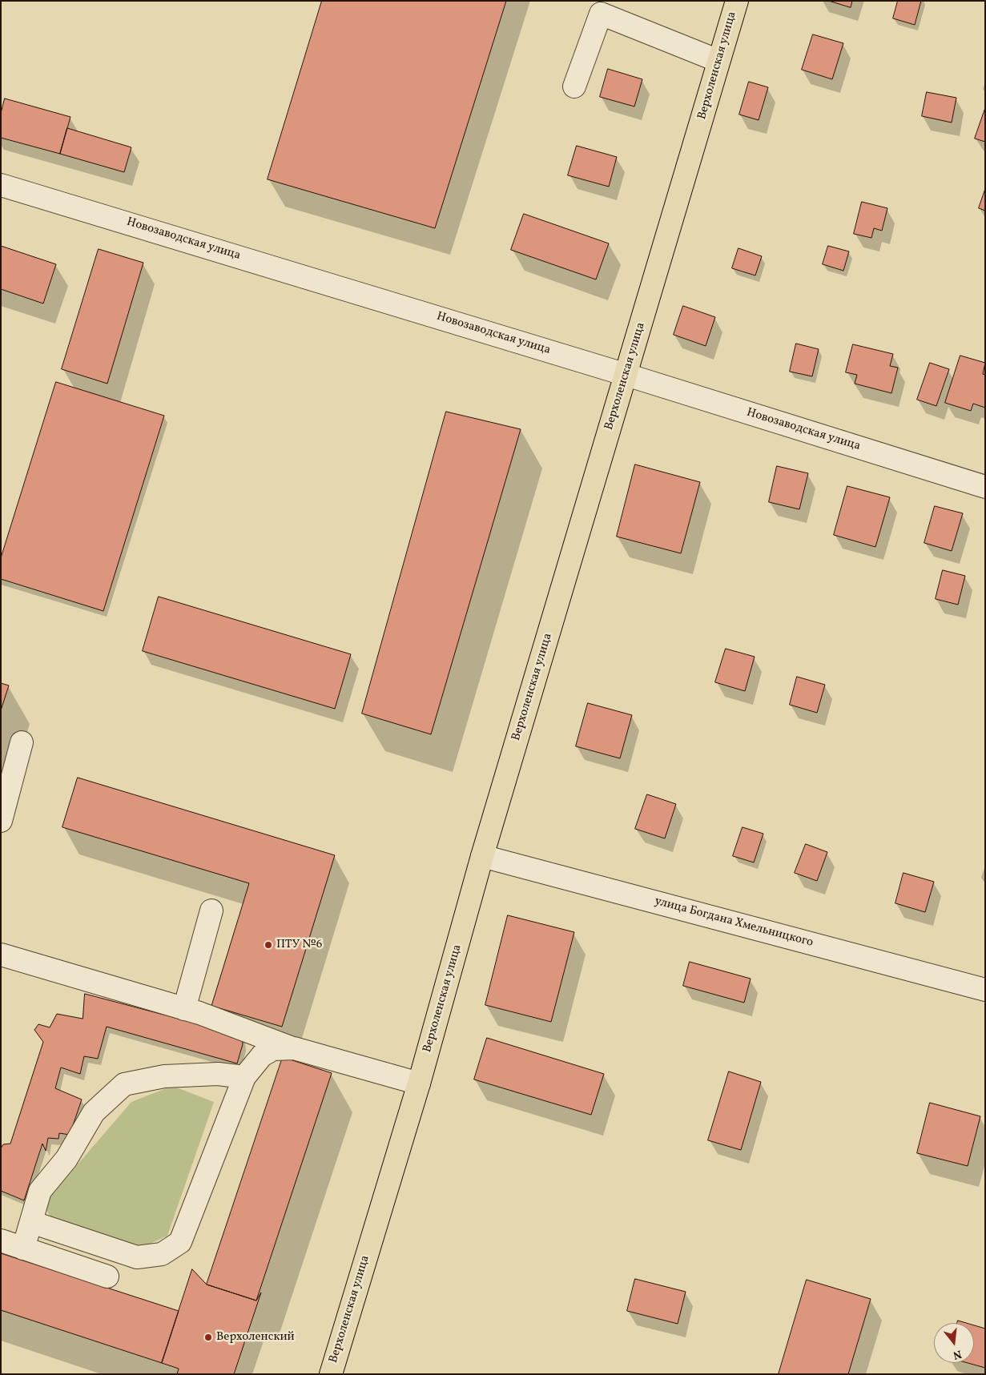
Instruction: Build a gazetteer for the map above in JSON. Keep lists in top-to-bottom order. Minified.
{"streets":{"main road":["Верхоленская улица"],"street":["Новозаводская улица","улица Богдана Хмельницкого"]},"crossings":[["Верхоленская улица","Новозаводская улица"],["Верхоленская улица","улица Богдана Хмельницкого"]],"places":["ПТУ №6","Верхоленский"],"north":"bottom"}
